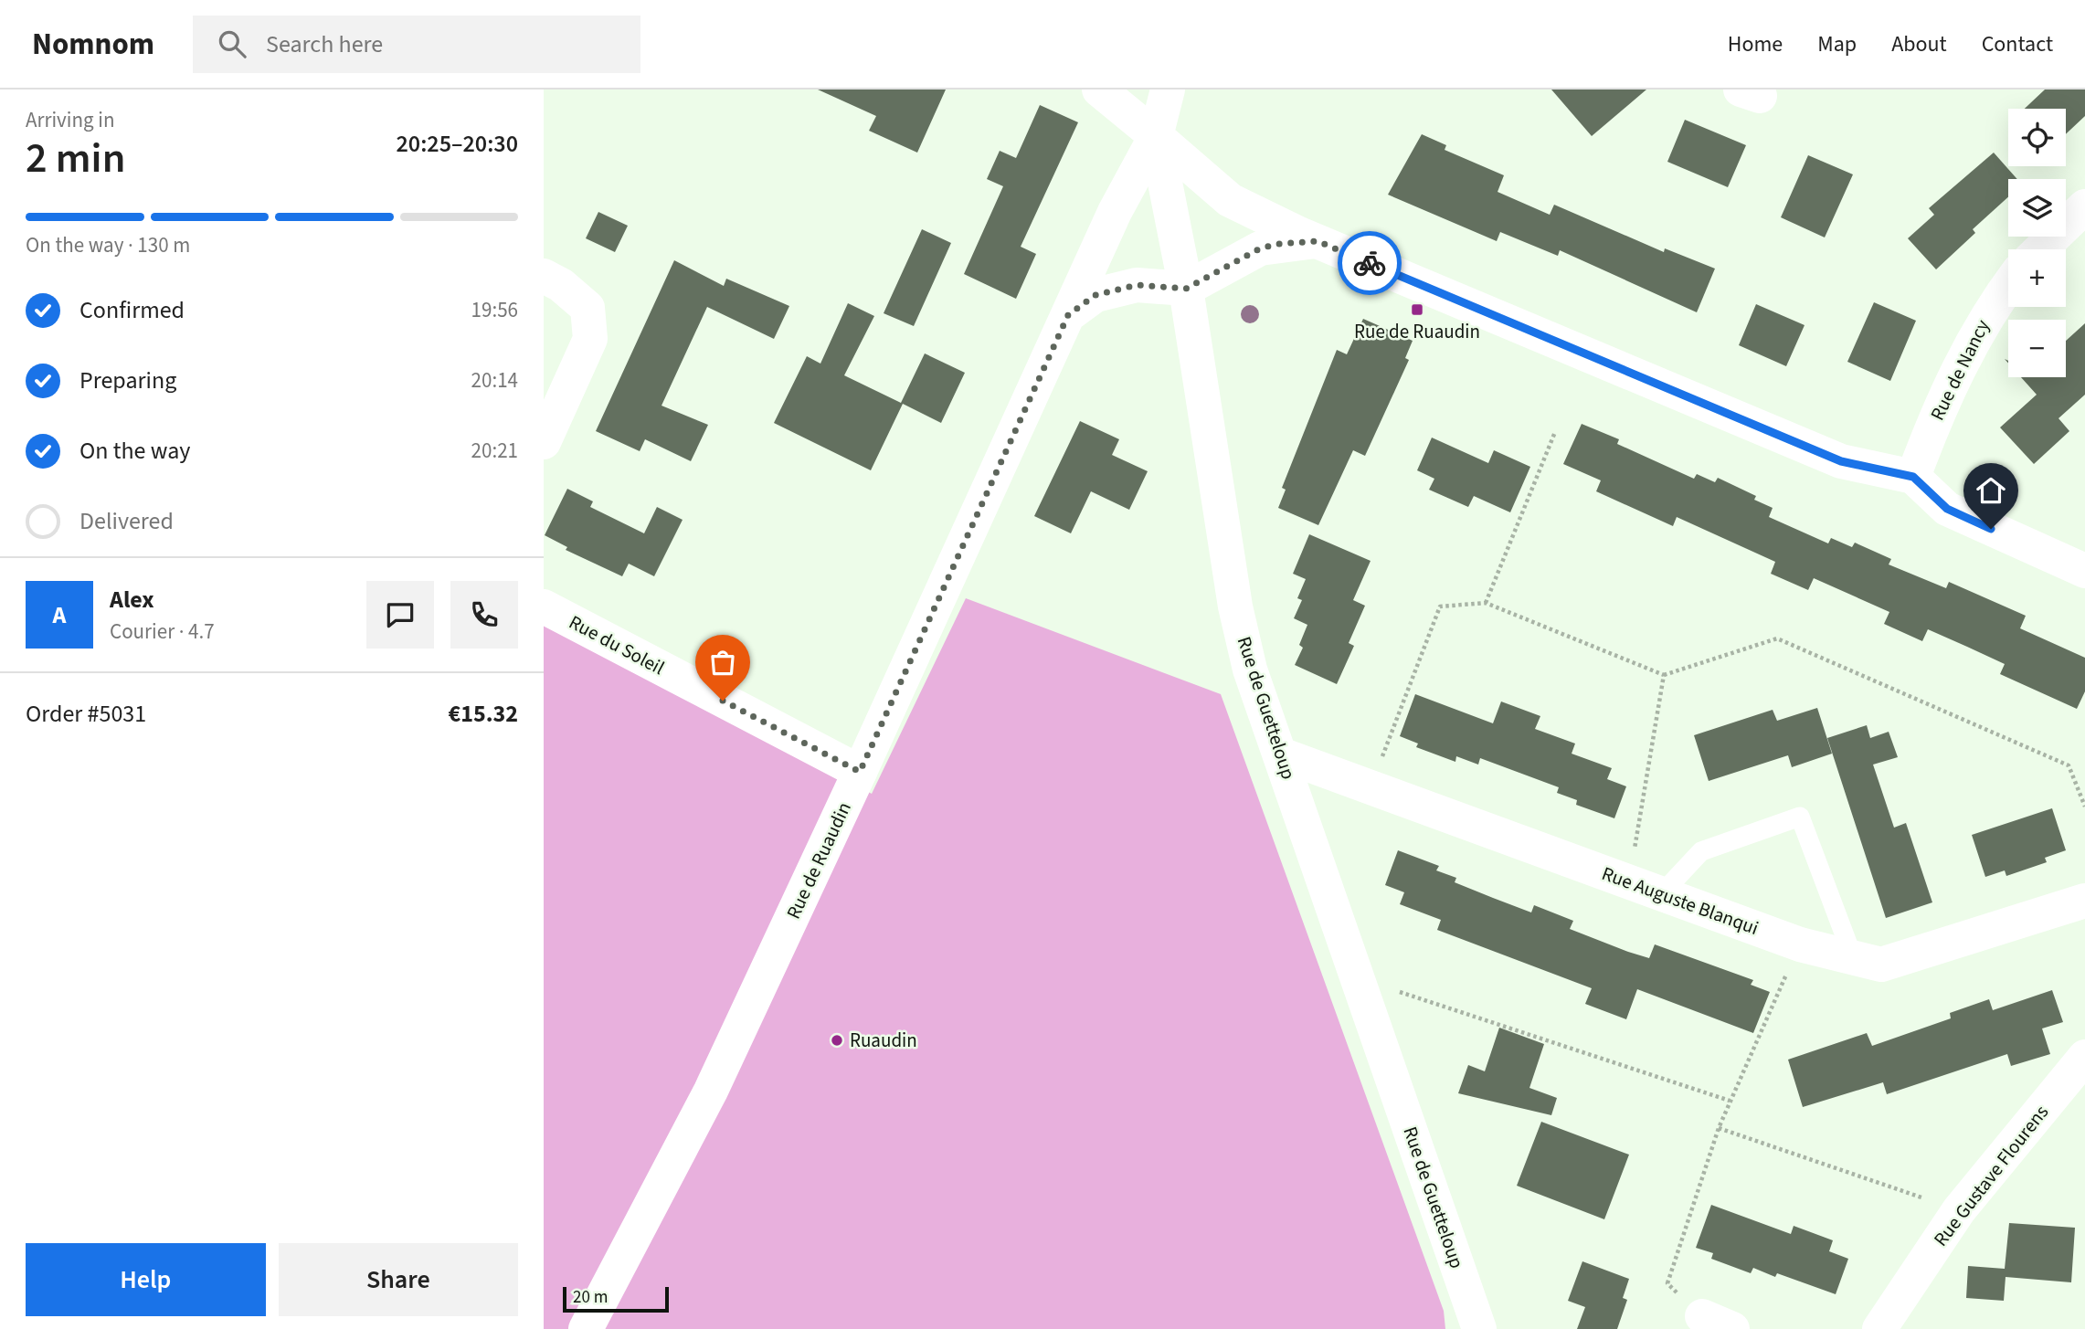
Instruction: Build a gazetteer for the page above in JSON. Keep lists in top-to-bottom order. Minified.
{"streets":{"street":["Rue de Nancy","Rue du Soleil","Rue de Guetteloup","Rue de Ruaudin","Rue Auguste Blanqui","Rue Gustave Flourens"]},"crossings":[["Rue du Soleil","Rue de Ruaudin"],["Rue de Guetteloup","Rue de Ruaudin"],["Rue de Guetteloup","Rue Auguste Blanqui"]],"places":{"transit":["Rue de Ruaudin"],"other":["Ruaudin"]},"scale_bar":"20 m","page":{"header":"Nomnom","search":"Search here","nav":["Home","Map","About","Contact"],"heading":["2 min","Arriving in","20:25–20:30"],"panel":["Alex","Courier · 4.7","Order #5031","€15.32"],"map_buttons":["+","−"],"bar":"On the way · 130 m","list":[["Confirmed","19:56"],["Preparing","20:14"],["On the way","20:21"],"Delivered"],"round":"A","buttons":["Help","Share"],"scale":"20 m"}}
